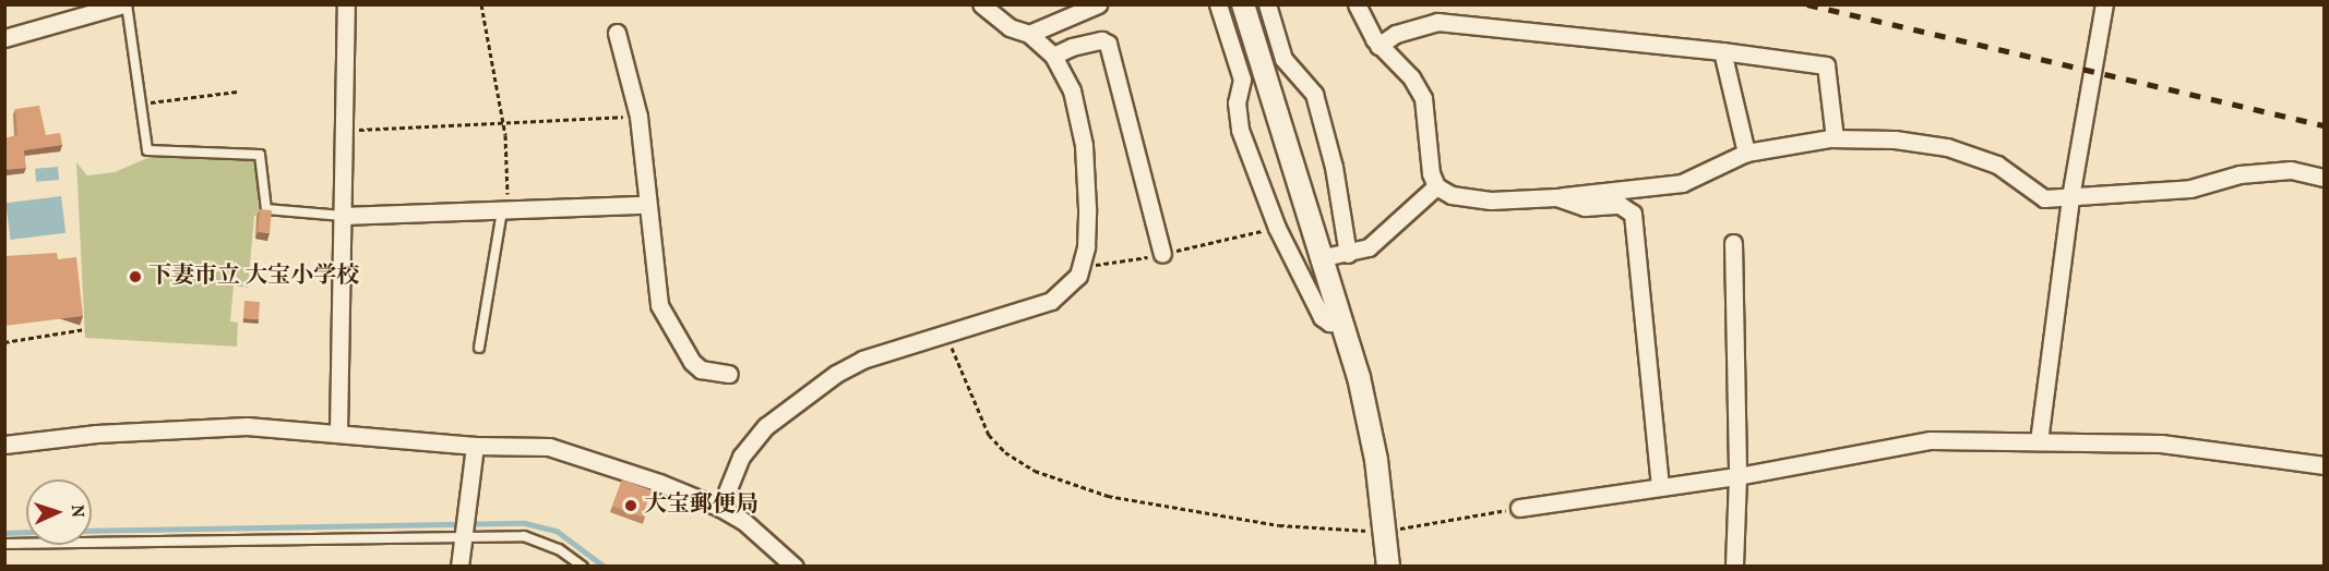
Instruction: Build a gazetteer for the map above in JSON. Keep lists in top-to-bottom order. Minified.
{"places":["下妻市立 大宝小学校","大宝郵便局"],"north":"right"}
